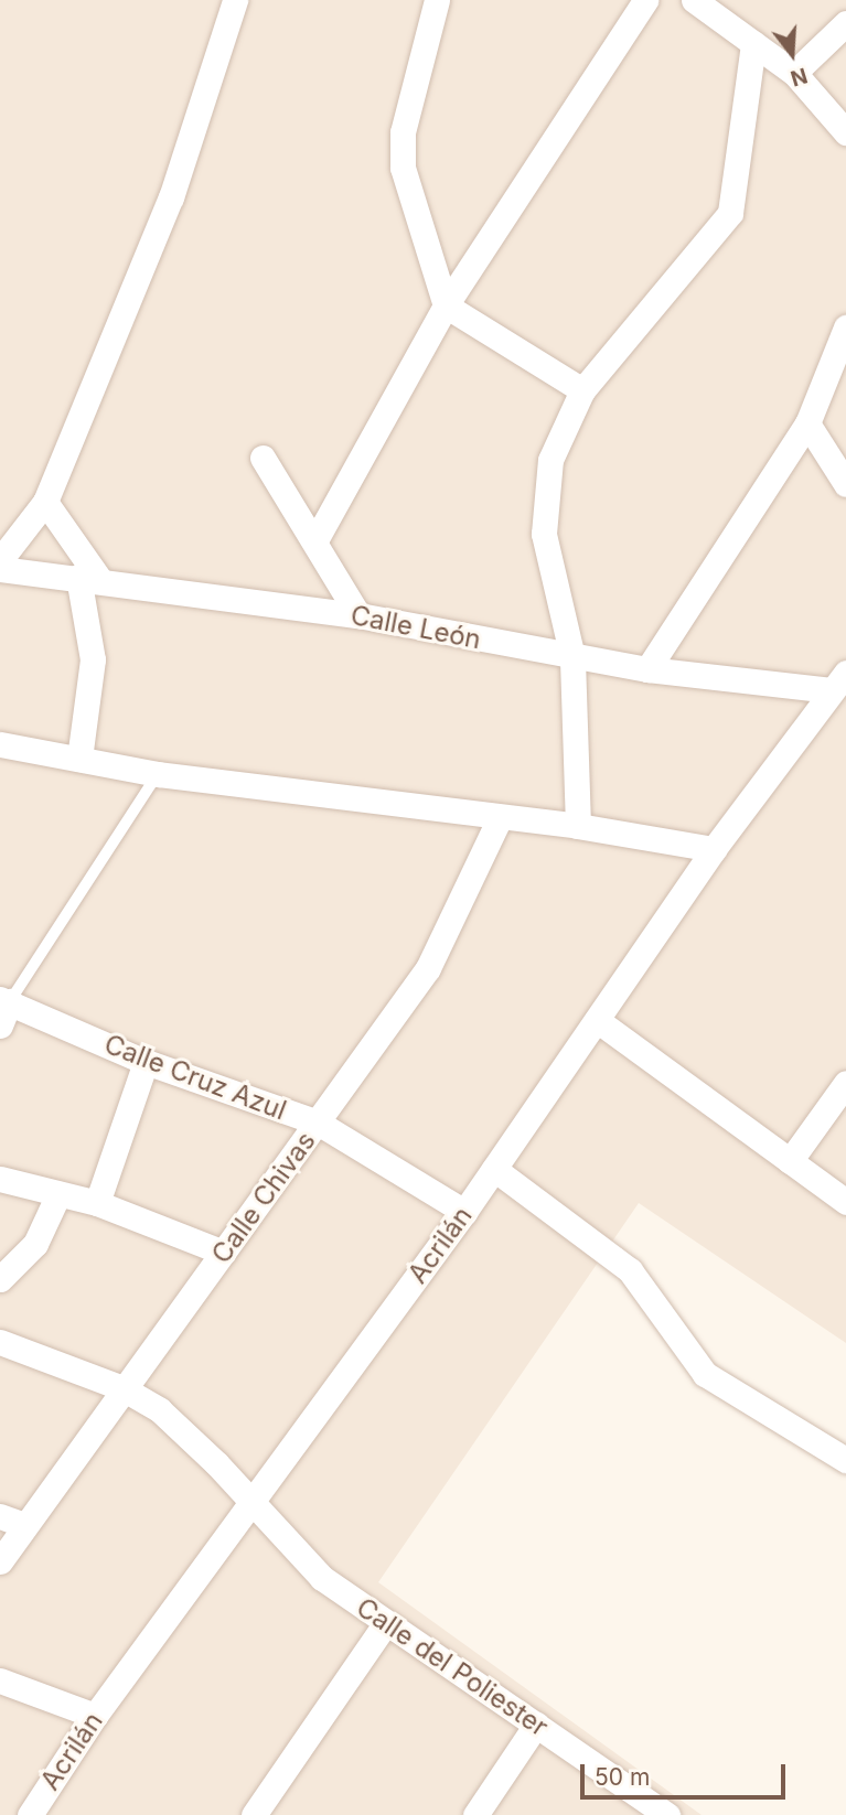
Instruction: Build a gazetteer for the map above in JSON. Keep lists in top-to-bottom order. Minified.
{"streets":{"street":["Calle León","Calle Cruz Azul","Calle Chivas","Acrilán","Calle del Poliester"]},"crossings":[["Calle León","Acrilán"],["Calle Cruz Azul","Calle Chivas"],["Calle Cruz Azul","Acrilán"],["Calle Chivas","Calle del Poliester"],["Acrilán","Calle del Poliester"]],"scale_bar":"50 m","north":"bottom"}
